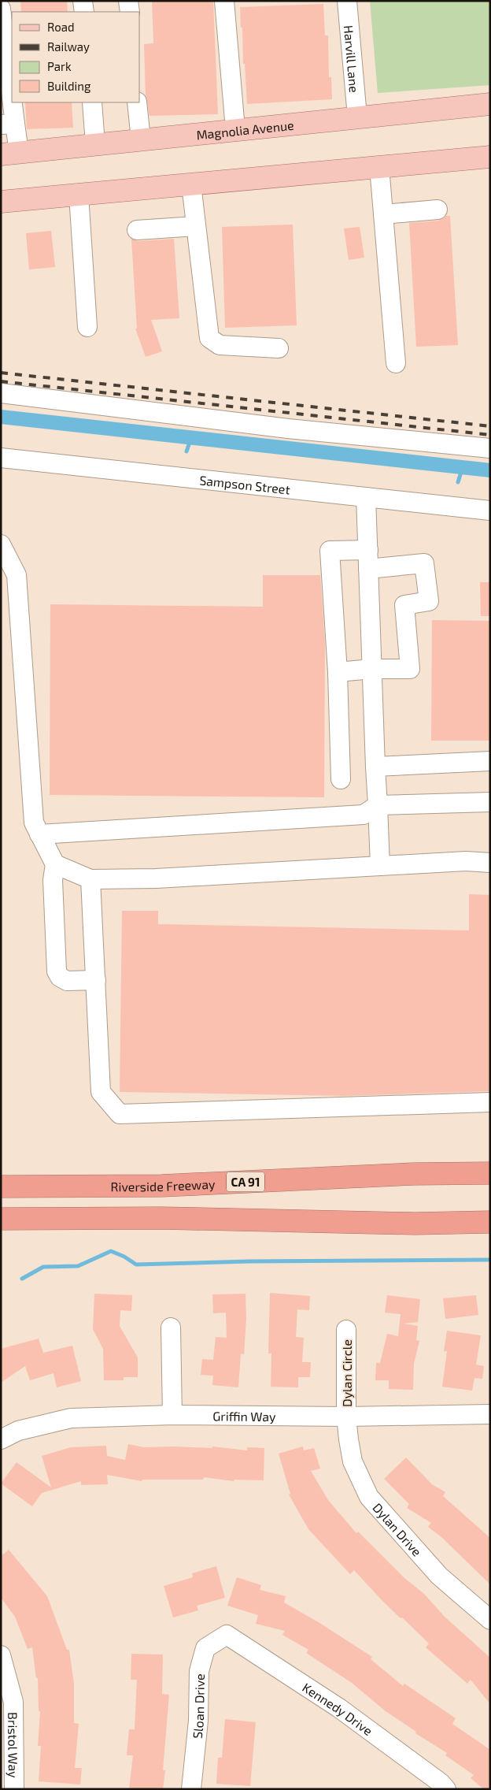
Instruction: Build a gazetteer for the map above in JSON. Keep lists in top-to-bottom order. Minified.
{"streets":{"highway":["CA 91","Riverside Freeway"],"main road":["Magnolia Avenue"],"street":["Harvill Lane","Sampson Street","Dylan Circle","Griffin Way","Dylan Drive","Sloan Drive","Kennedy Drive","Bristol Way"]},"crossings":[["Harvill Lane","Magnolia Avenue"],["Dylan Circle","Griffin Way"],["Dylan Circle","Dylan Drive"],["Griffin Way","Dylan Drive"],["Sloan Drive","Kennedy Drive"]],"legend":["Road","Railway","Park","Building"]}
